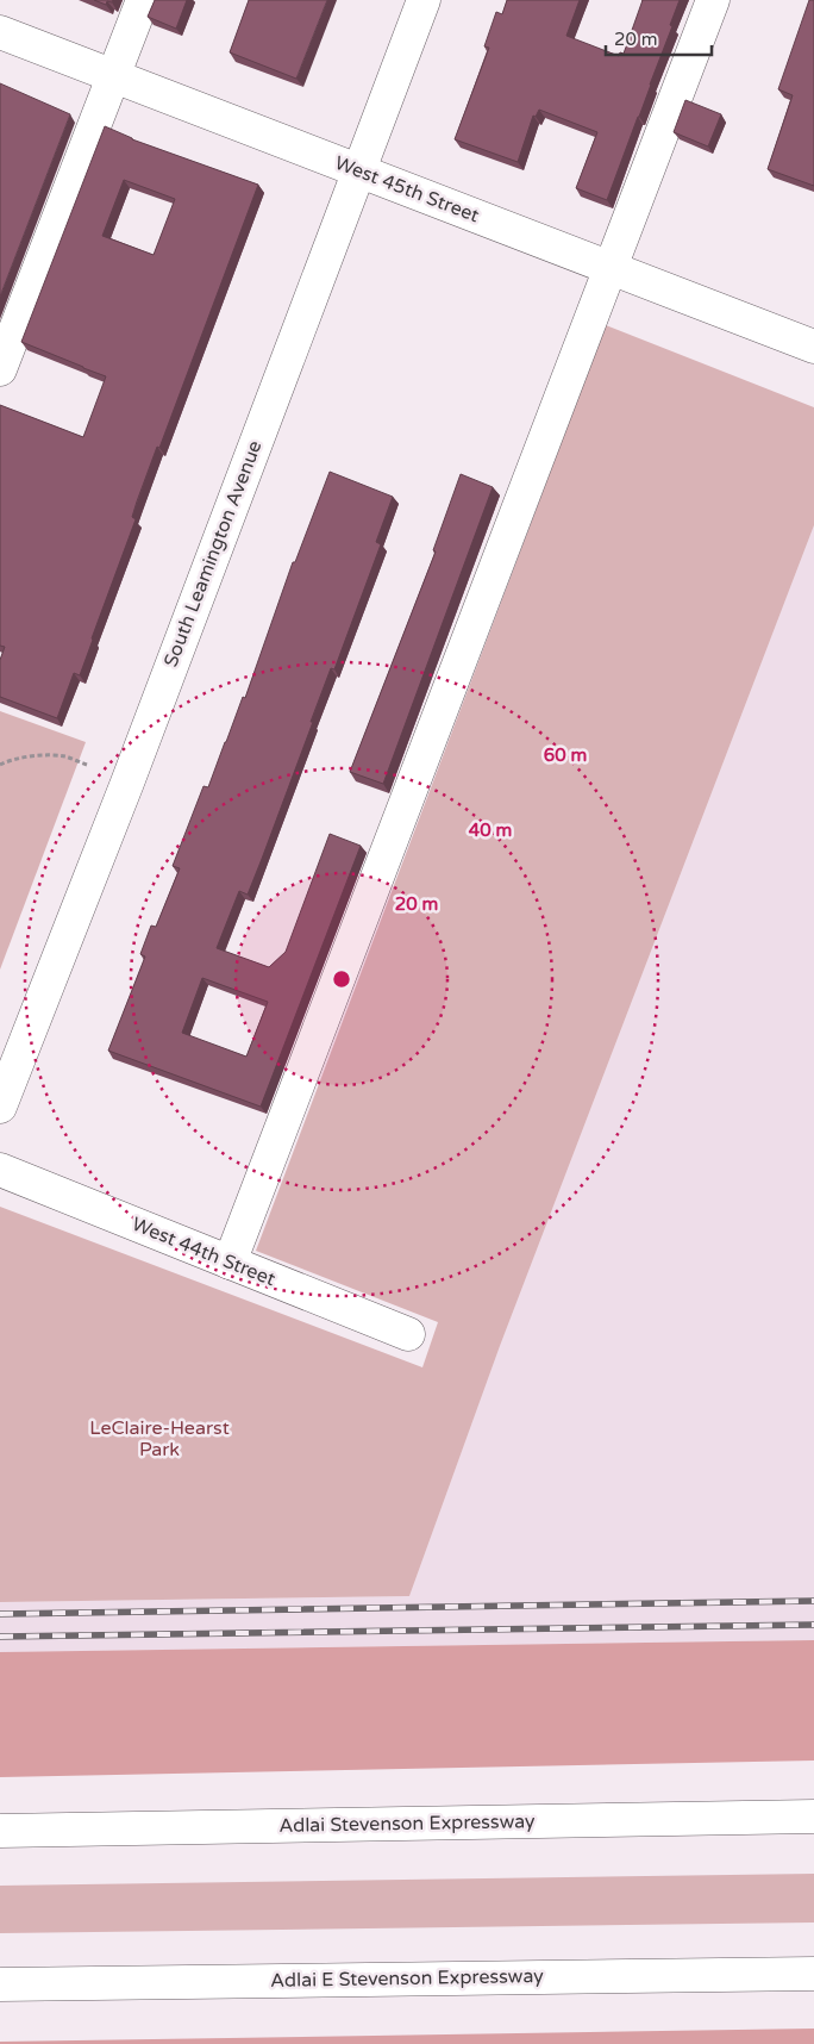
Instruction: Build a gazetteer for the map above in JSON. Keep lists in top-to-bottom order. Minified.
{"streets":{"main road":["West 45th Street","South Leamington Avenue","West 44th Street","Adlai Stevenson Expressway","Adlai E Stevenson Expressway"]},"crossings":[["West 45th Street","South Leamington Avenue"]],"parks":["LeClaire-Hearst Park"],"scale_bar":"20 m","rings":["60 m","40 m","20 m"]}
